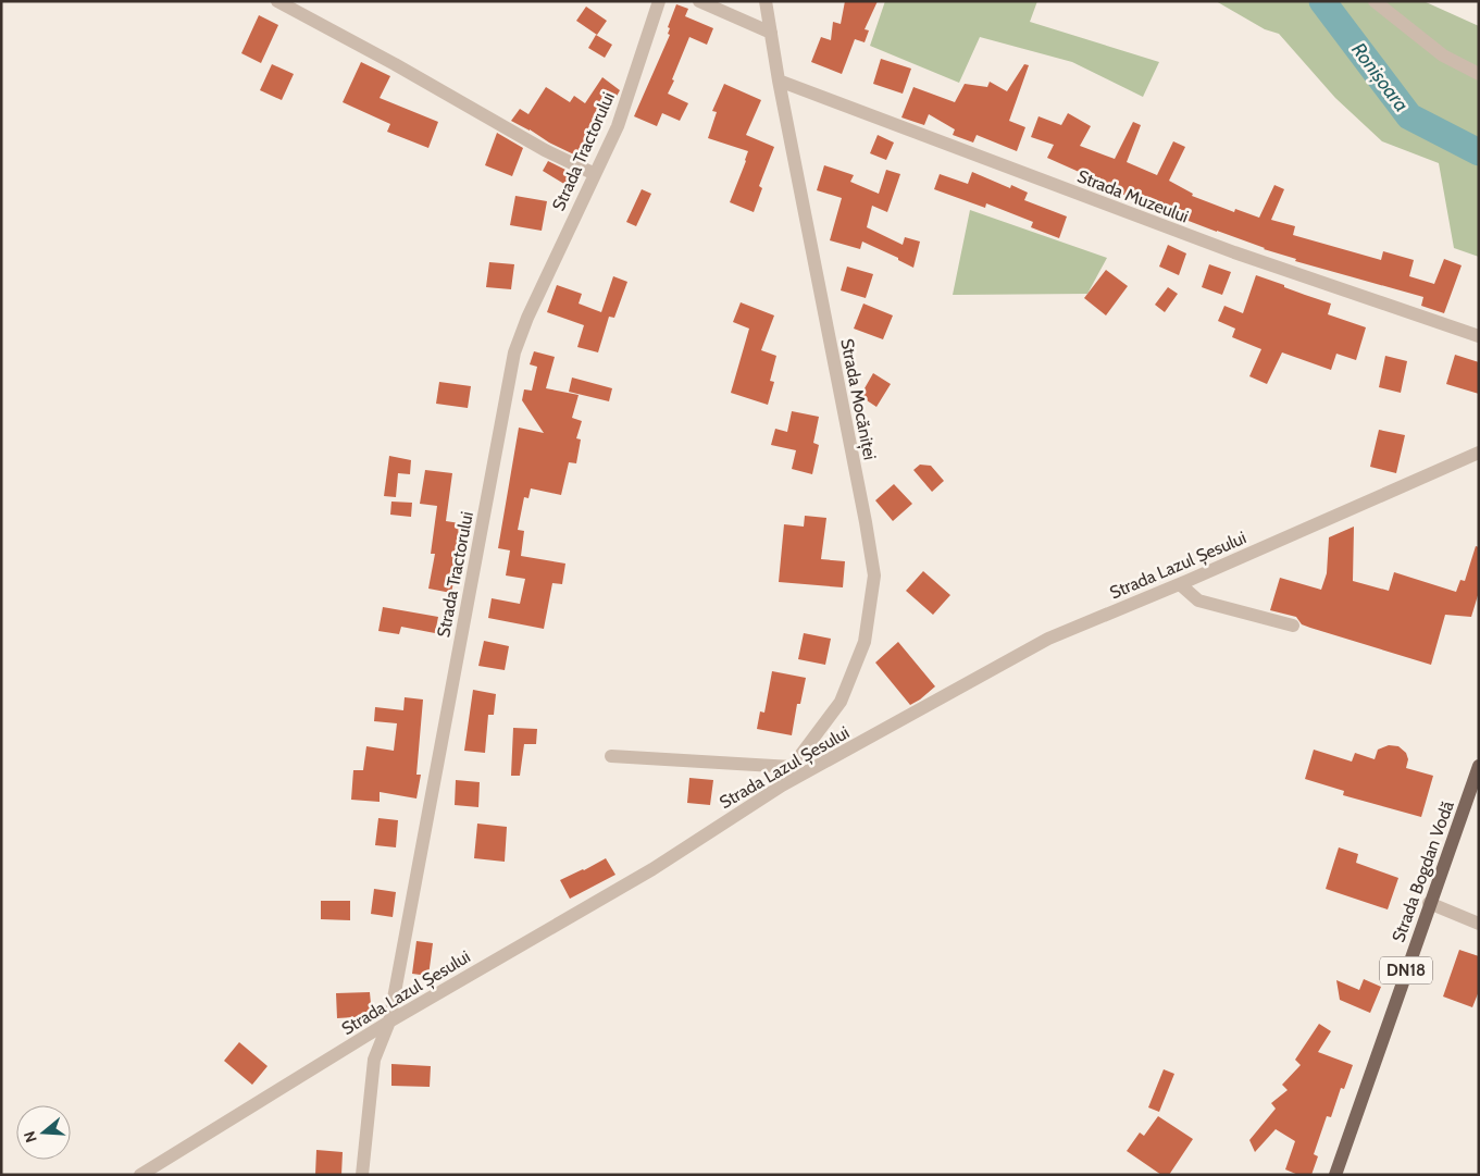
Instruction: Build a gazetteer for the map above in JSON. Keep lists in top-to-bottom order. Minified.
{"streets":{"main road":["Strada Bogdan Vodă","DN18"],"street":["Strada Tractorului","Strada Muzeului","Strada Mocăniței","Strada Lazul Șesului"]},"crossings":[["Strada Tractorului","Strada Lazul Șesului"],["Strada Muzeului","Strada Mocăniței"],["Strada Mocăniței","Strada Lazul Șesului"]],"water":["Ronișoara"],"north":"left"}
